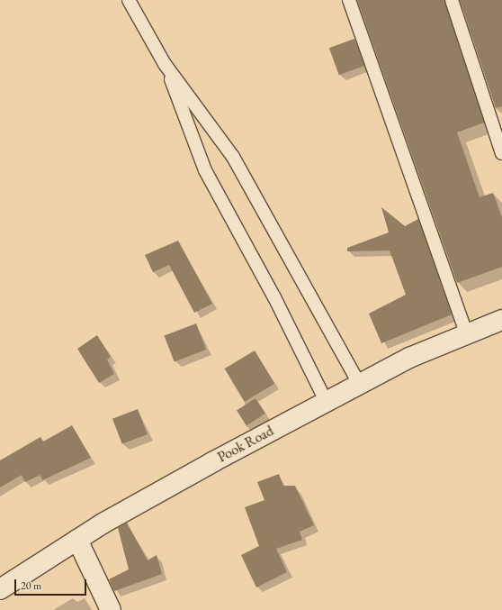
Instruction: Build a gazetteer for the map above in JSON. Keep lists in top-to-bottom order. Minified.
{"streets":{"street":["Pook Road"]},"scale_bar":"20 m"}
